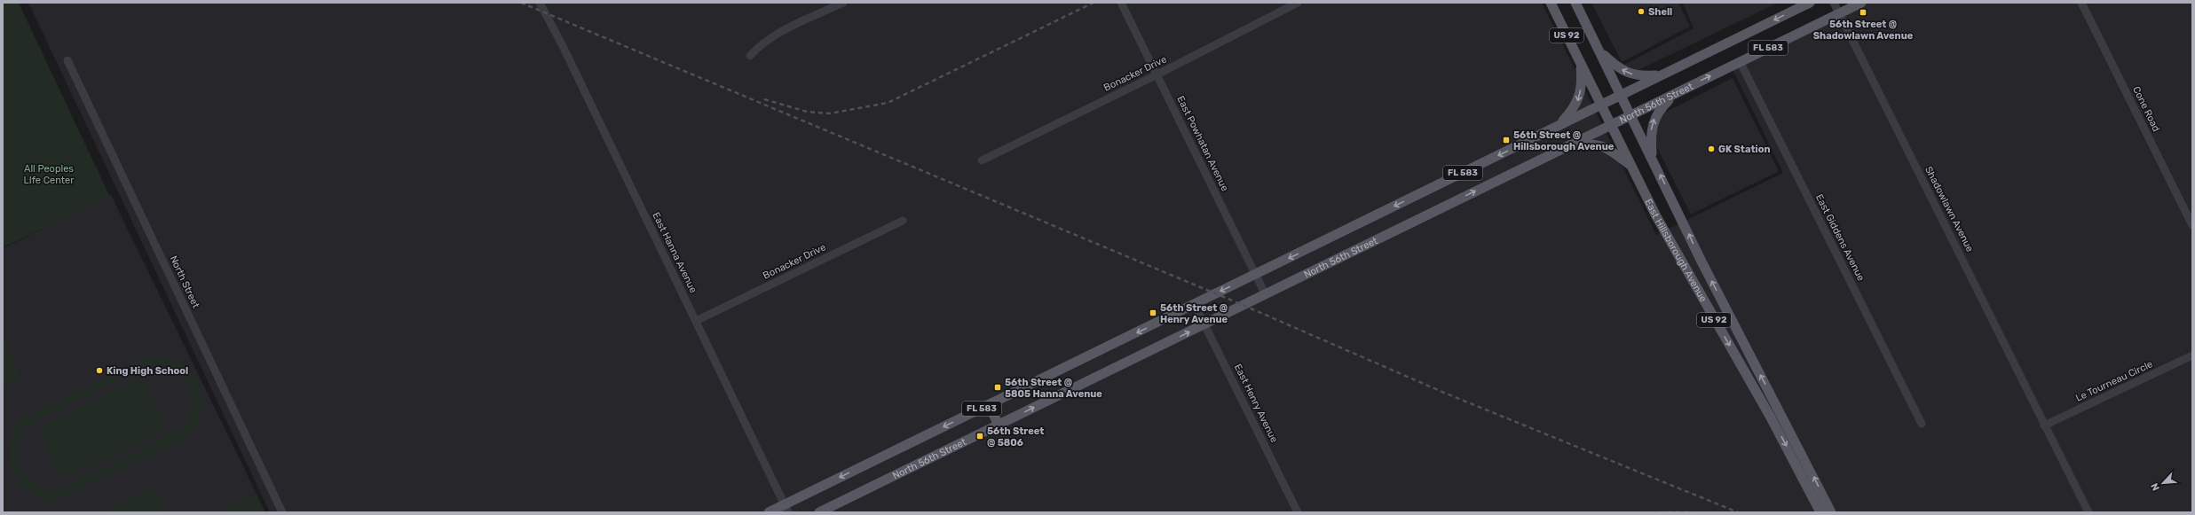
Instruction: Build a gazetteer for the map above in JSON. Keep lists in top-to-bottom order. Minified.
{"streets":{"main road":["US 92","FL 583","North 56th Street","East Hillsborough Avenue"],"street":["Bonacker Drive","Cone Road","East Powhatan Avenue","Shadowlawn Avenue","East Giddens Avenue","East Hanna Avenue","North Street","Le Tourneau Circle","East Henry Avenue"]},"crossings":[["FL 583","East Powhatan Avenue"],["FL 583","East Hillsborough Avenue"],["FL 583","East Hanna Avenue"],["FL 583","East Henry Avenue"],["Bonacker Drive","East Powhatan Avenue"],["Bonacker Drive","East Hanna Avenue"],["North 56th Street","East Powhatan Avenue"],["North 56th Street","Shadowlawn Avenue"],["North 56th Street","East Giddens Avenue"],["North 56th Street","East Hillsborough Avenue"],["North 56th Street","East Henry Avenue"],["Shadowlawn Avenue","Le Tourneau Circle"]],"parks":["All Peoples LIfe Center"],"places":{"other":["Shell","GK Station","King High School"],"transit":["56th Street @ Shadowlawn Avenue","56th Street @ Hillsborough Avenue","56th Street @ Henry Avenue","56th Street @ 5805 Hanna Avenue","56th Street @ 5806"]},"north":"bottom left"}
